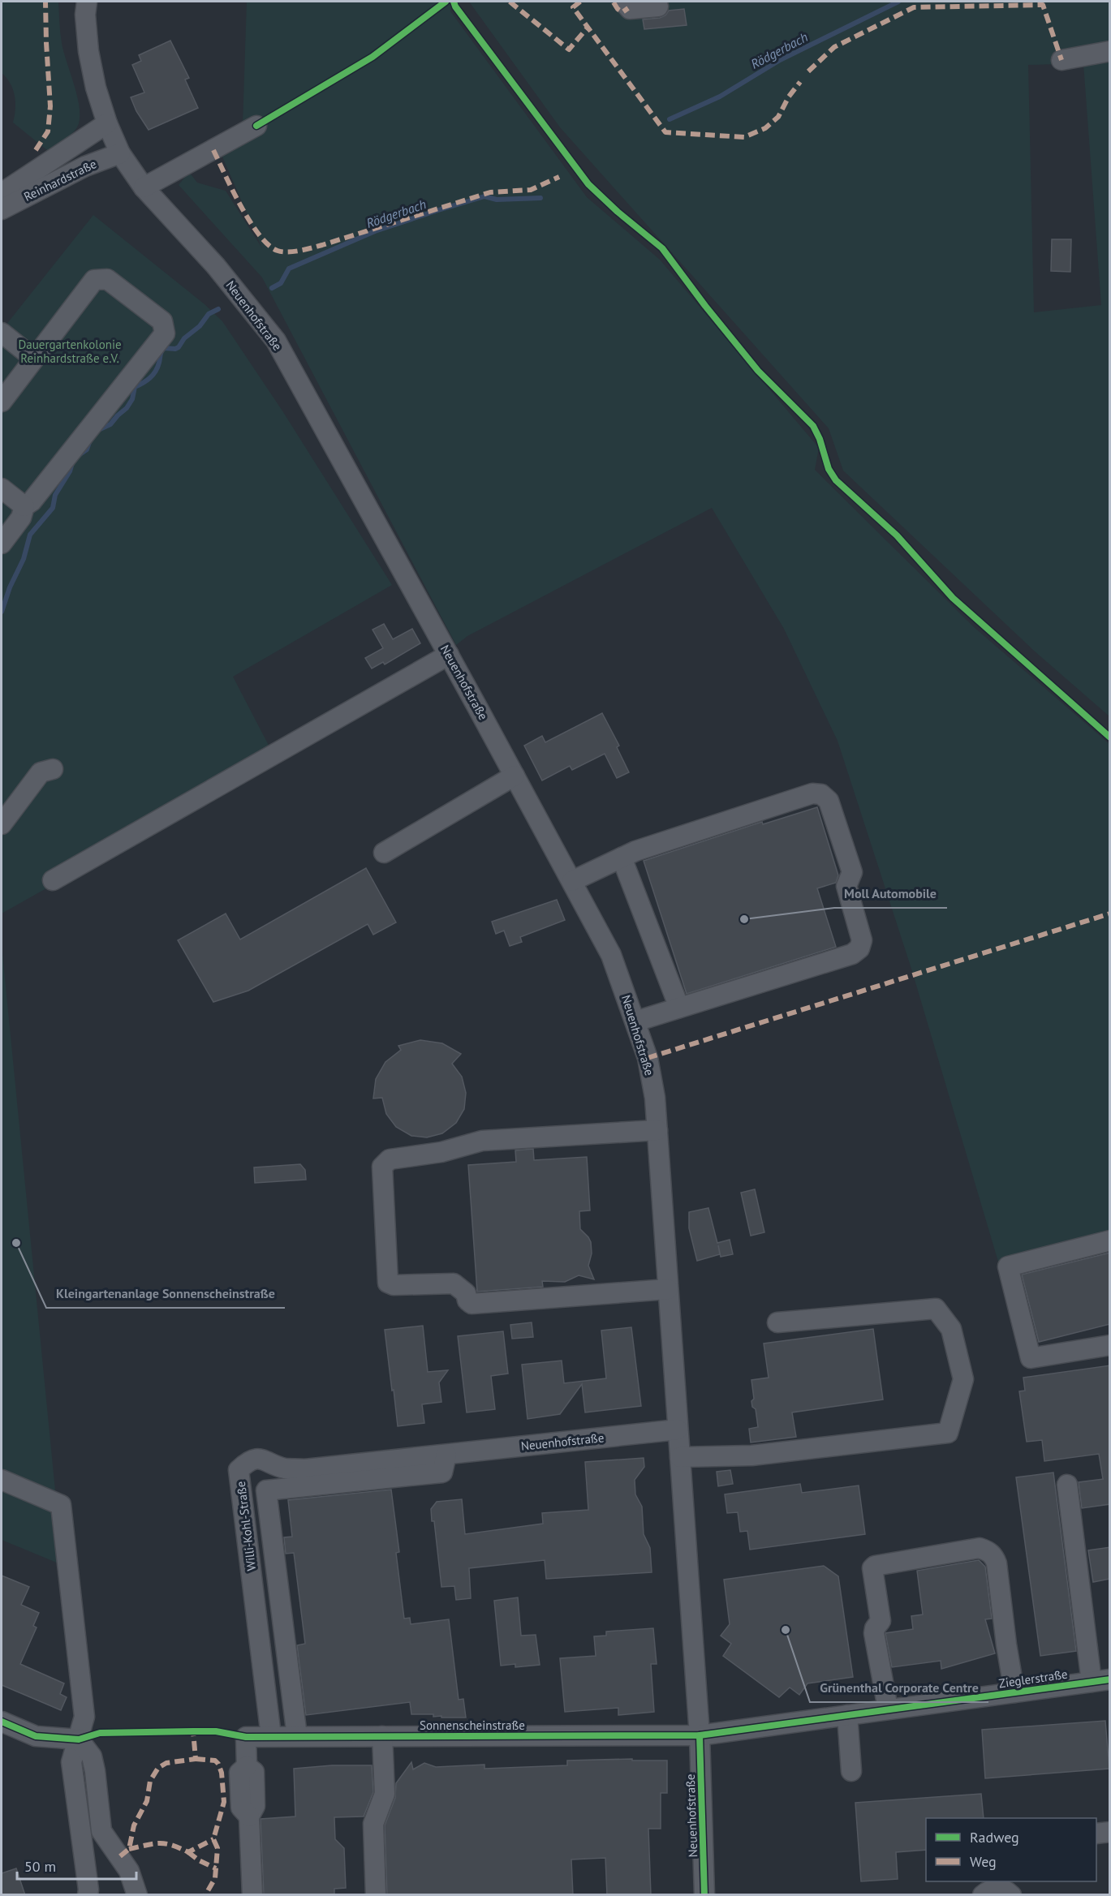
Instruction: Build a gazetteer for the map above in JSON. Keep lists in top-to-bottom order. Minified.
{"streets":{"street":["Reinhardstraße","Neuenhofstraße","Willi-Kohl-Straße","Zieglerstraße","Sonnenscheinstraße"]},"crossings":[["Reinhardstraße","Neuenhofstraße"],["Neuenhofstraße","Willi-Kohl-Straße"],["Neuenhofstraße","Zieglerstraße"],["Neuenhofstraße","Sonnenscheinstraße"],["Willi-Kohl-Straße","Sonnenscheinstraße"],["Zieglerstraße","Sonnenscheinstraße"]],"water":["Rödgerbach"],"parks":["Dauergartenkolonie Reinhardstraße e.V."],"places":["Moll Automobile","Kleingartenanlage Sonnenscheinstraße","Grünenthal Corporate Centre"],"legend":["Radweg","Weg"],"scale_bar":"50 m"}
